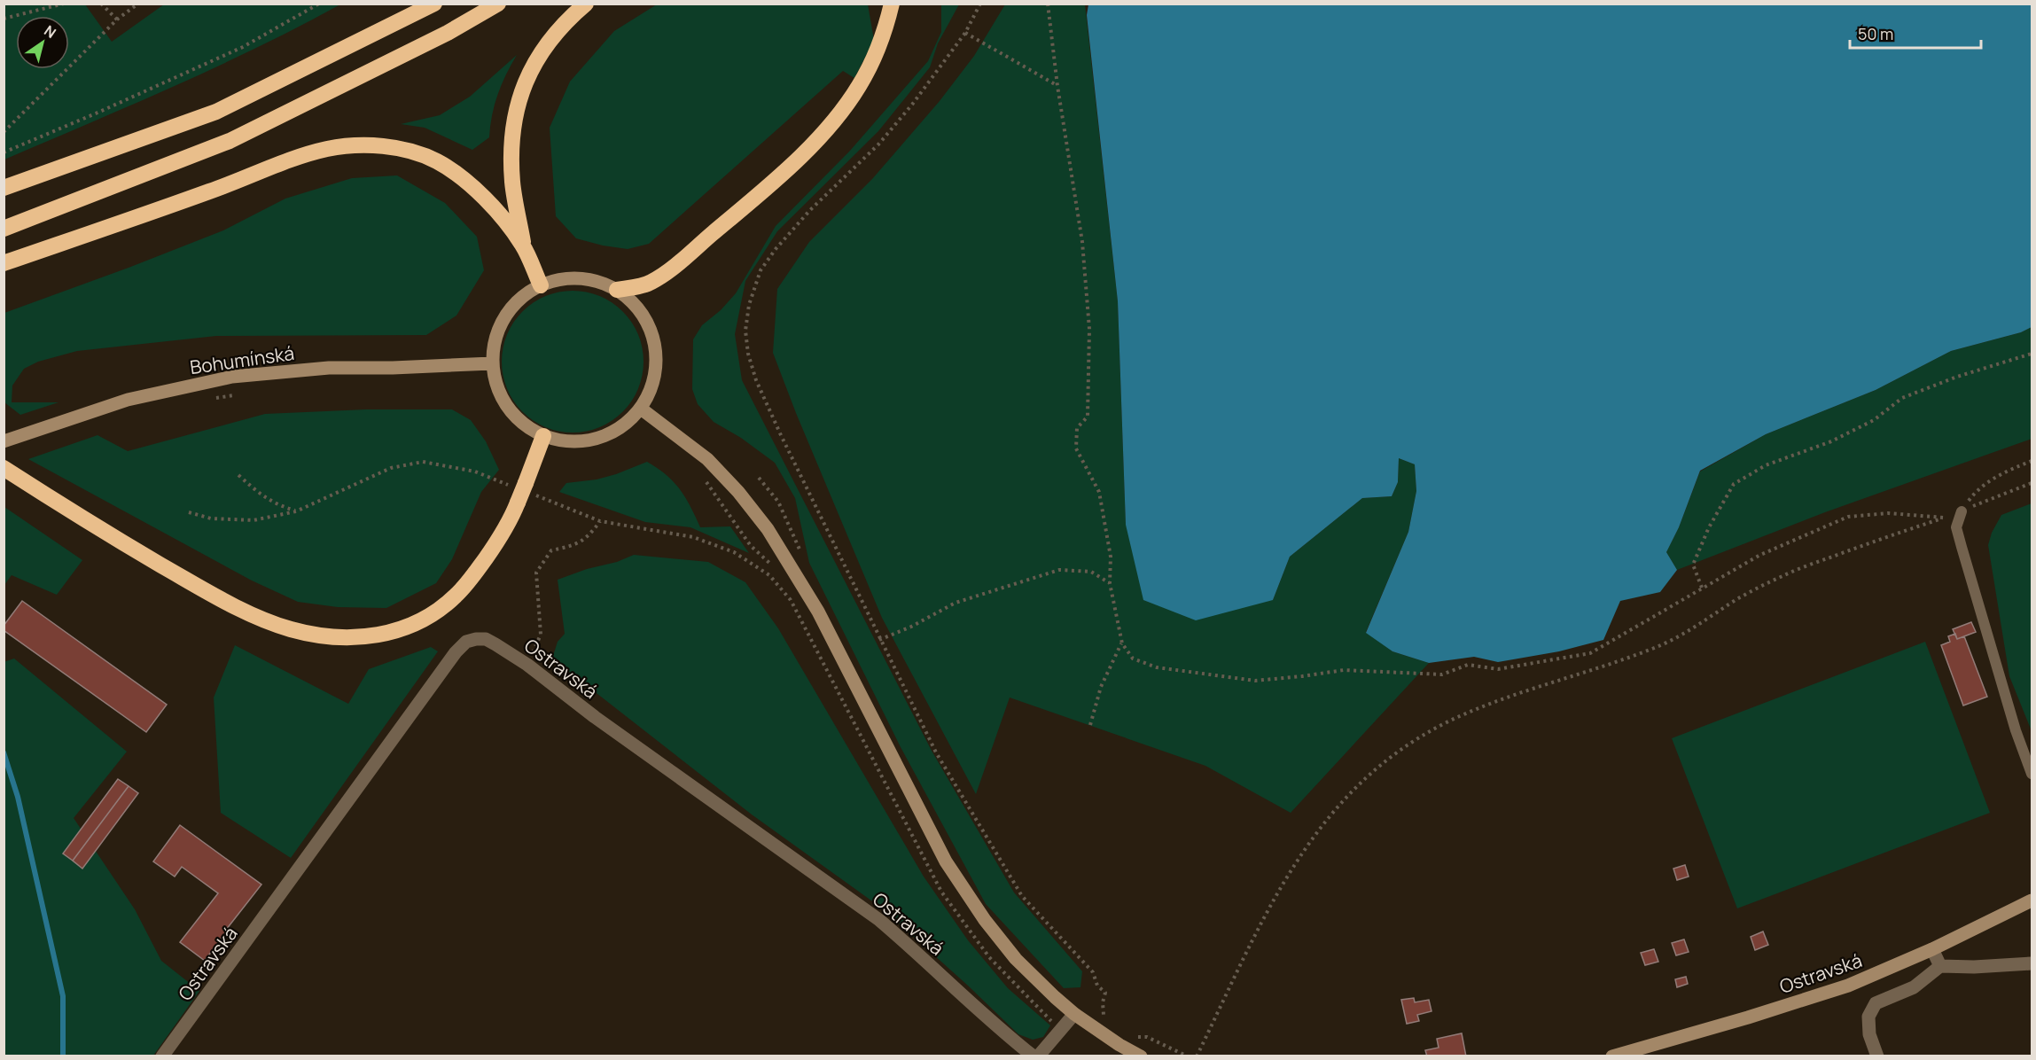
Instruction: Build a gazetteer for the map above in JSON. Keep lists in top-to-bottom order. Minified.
{"streets":{"main road":["Bohumínská","Ostravská"]},"scale_bar":"50 m","north":"top right"}
